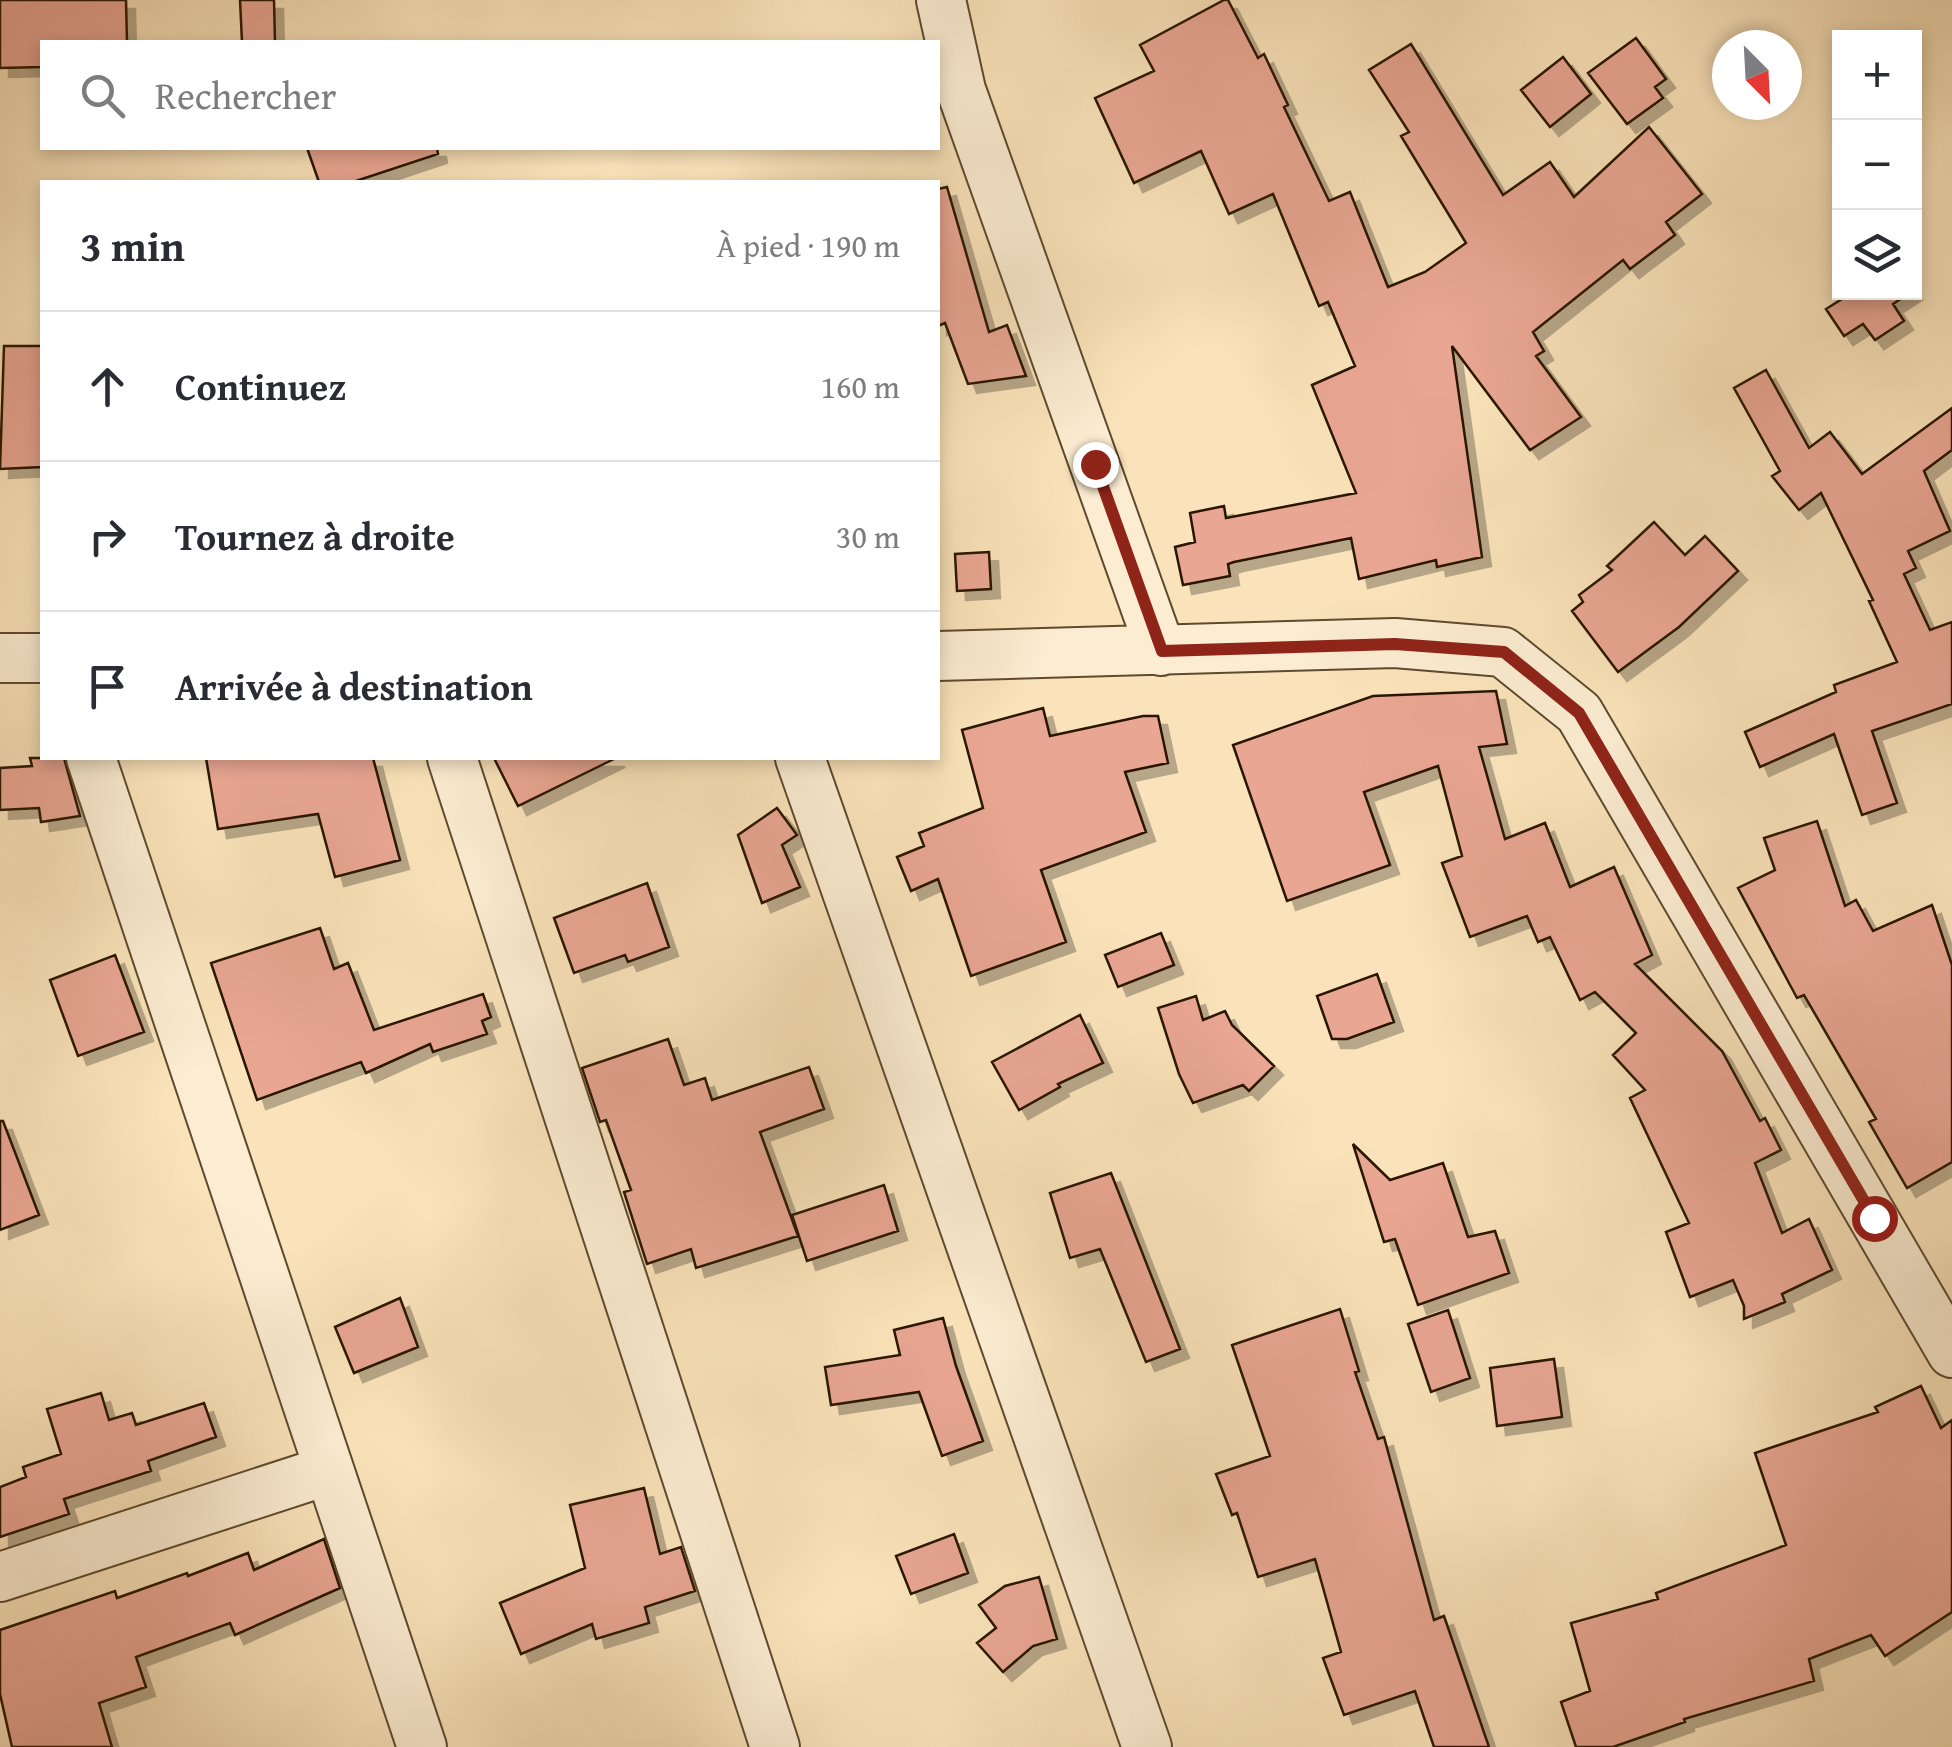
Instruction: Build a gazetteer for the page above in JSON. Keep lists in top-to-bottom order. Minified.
{"north":"bottom right","page":{"map_buttons":["+","−"],"search":"Rechercher","heading":["3 min","À pied · 190 m"],"list":[["Continuez","160 m"],["Tournez à droite","30 m"],"Arrivée à destination"]}}
